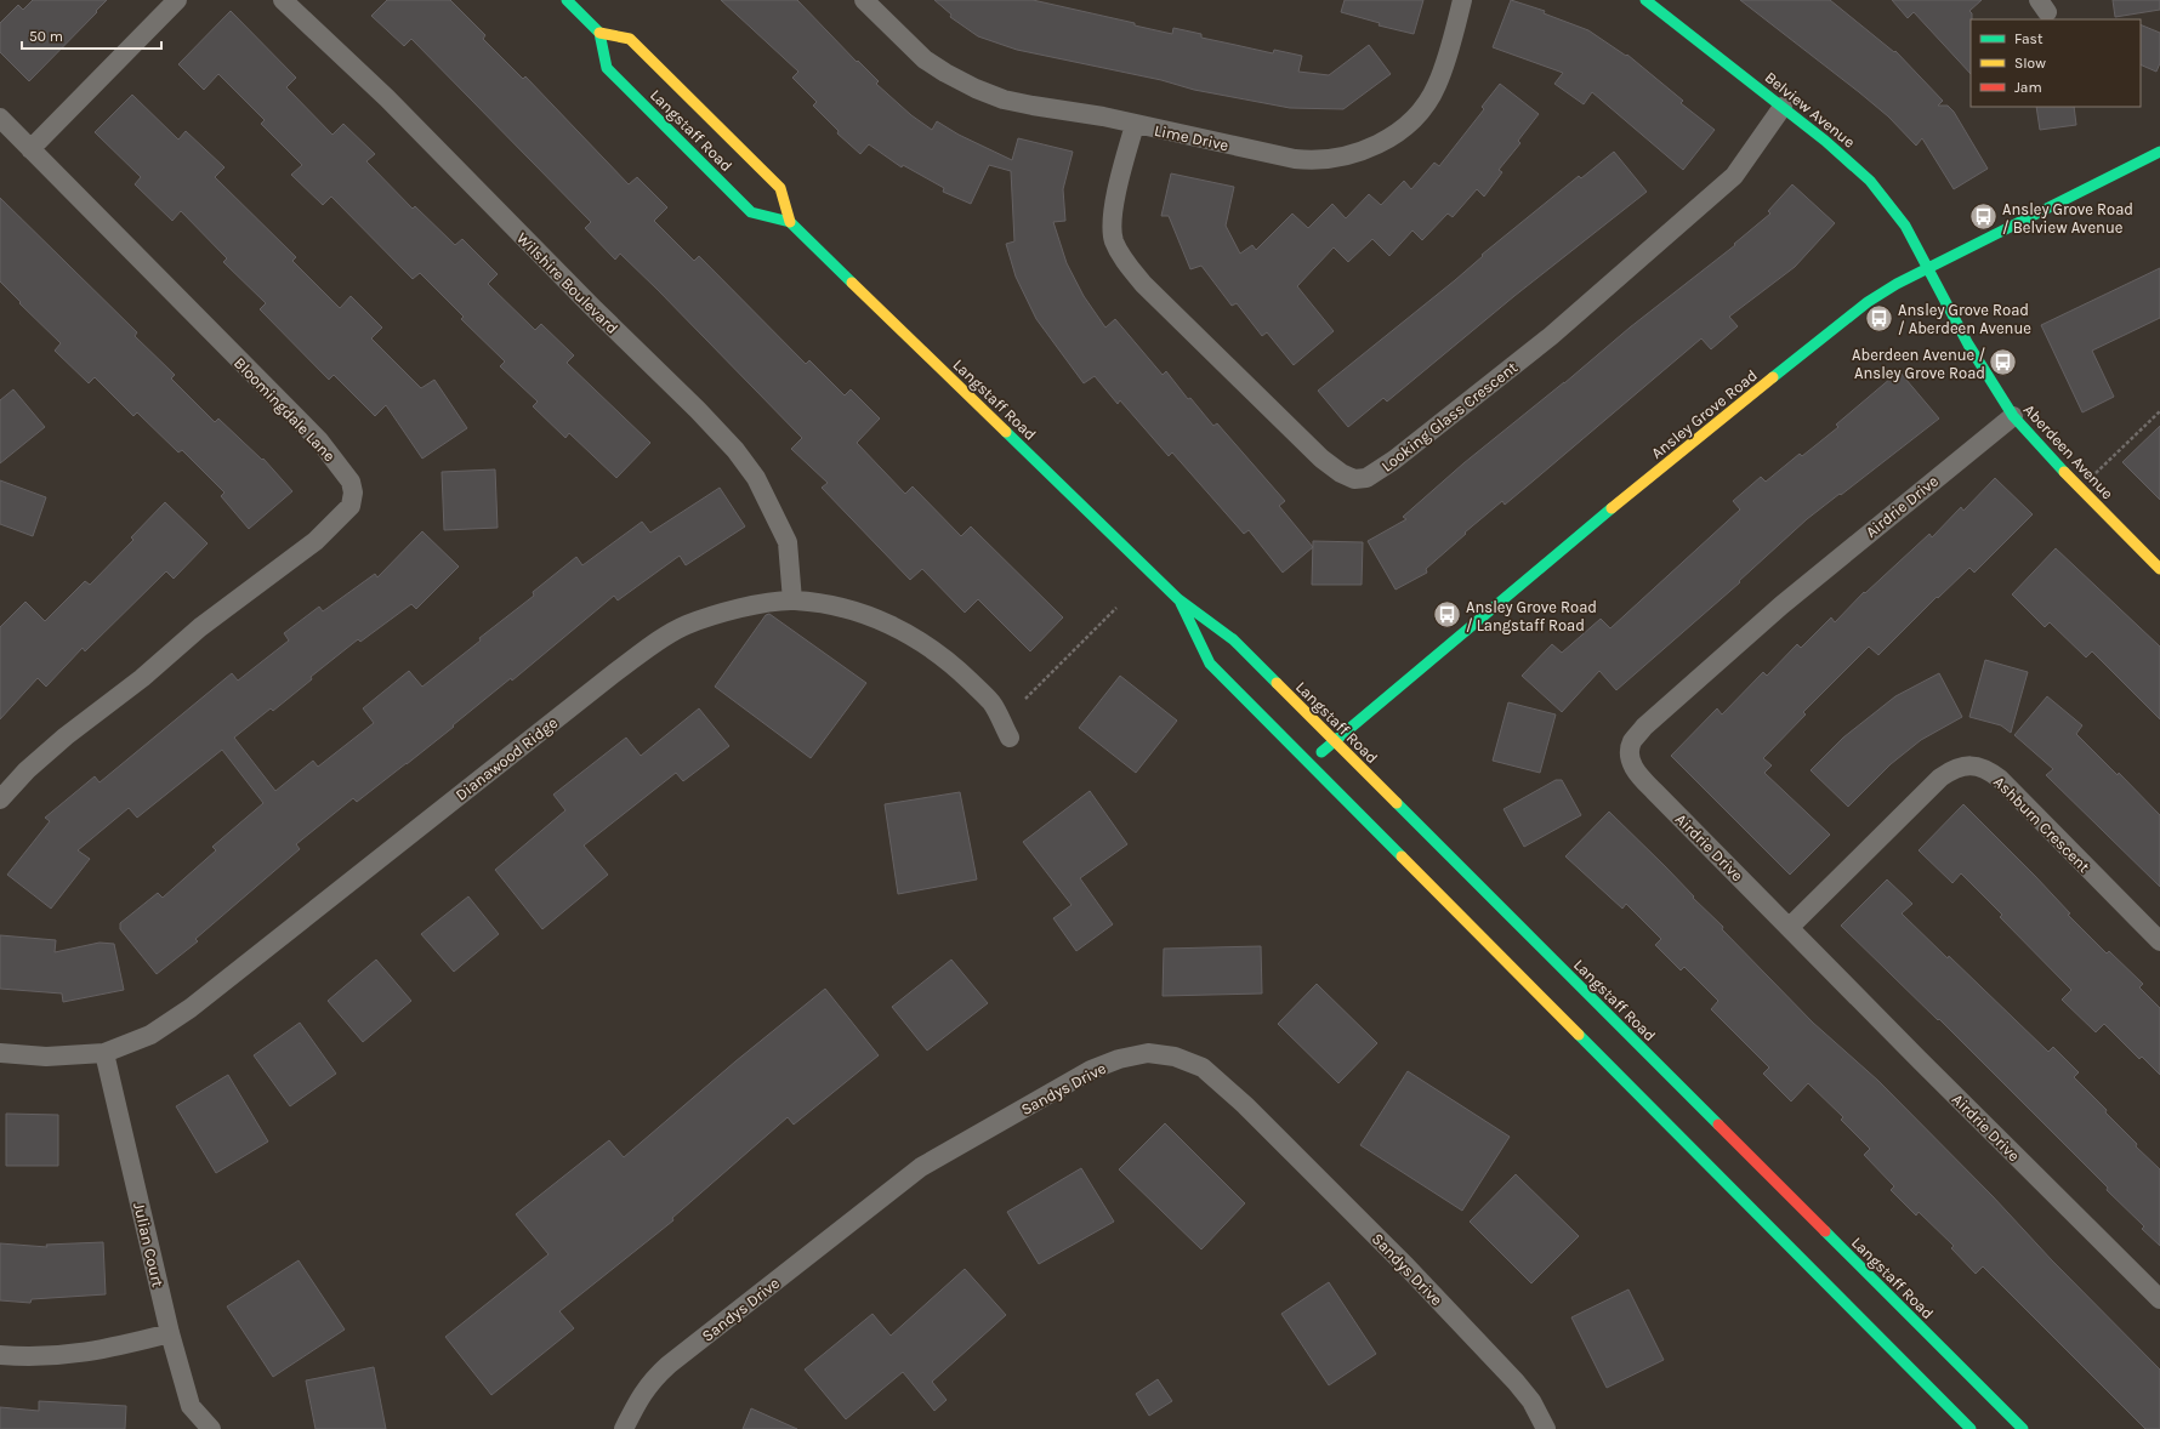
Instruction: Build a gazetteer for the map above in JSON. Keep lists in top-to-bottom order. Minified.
{"streets":{"main road":["Belview Avenue","Langstaff Road","Ansley Grove Road","Aberdeen Avenue"],"street":["Lime Drive","Wilshire Boulevard","Bloomingdale Lane","Looking Glass Crescent","Airdrie Drive","Dianawood Ridge","Ashburn Crescent","Sandys Drive","Julian Court"]},"crossings":[["Belview Avenue","Ansley Grove Road"],["Belview Avenue","Looking Glass Crescent"],["Belview Avenue","Aberdeen Avenue"],["Langstaff Road","Ansley Grove Road"],["Lime Drive","Looking Glass Crescent"],["Wilshire Boulevard","Dianawood Ridge"],["Ansley Grove Road","Aberdeen Avenue"],["Aberdeen Avenue","Airdrie Drive"],["Airdrie Drive","Ashburn Crescent"],["Dianawood Ridge","Julian Court"]],"places":{"bus stop":["Ansley Grove Road / Belview Avenue","Ansley Grove Road / Aberdeen Avenue","Aberdeen Avenue / Ansley Grove Road","Ansley Grove Road / Langstaff Road"]},"legend":["Fast","Slow","Jam"],"scale_bar":"50 m"}
